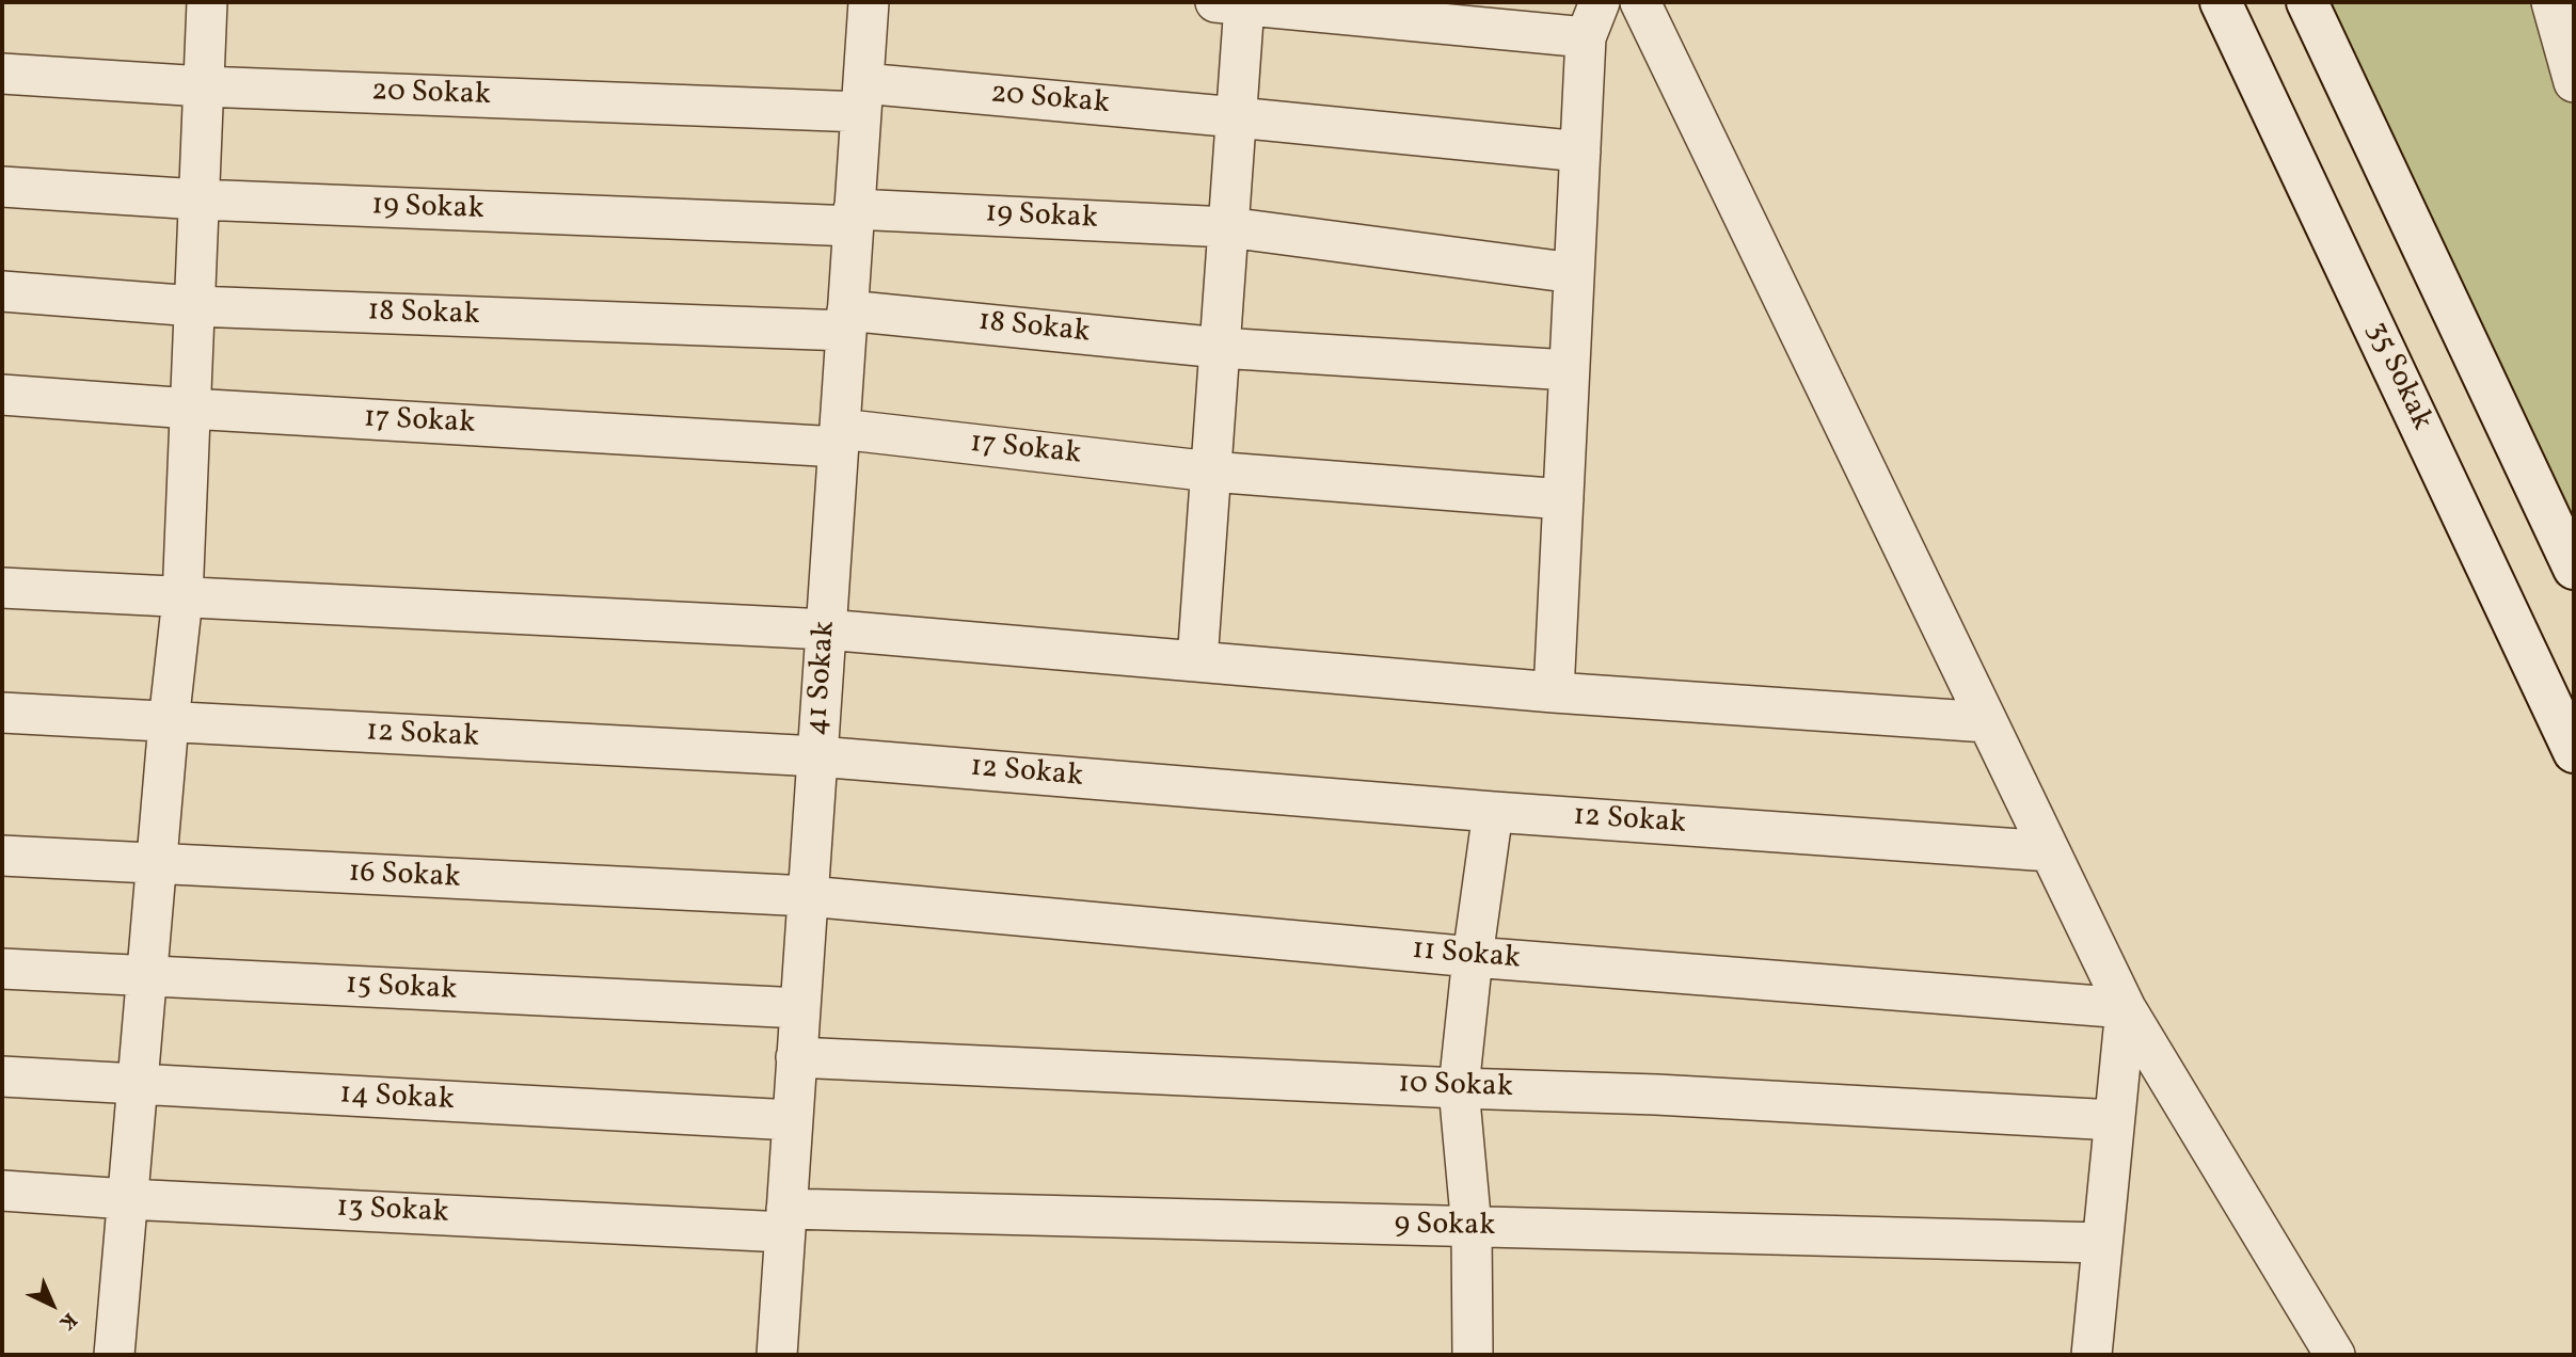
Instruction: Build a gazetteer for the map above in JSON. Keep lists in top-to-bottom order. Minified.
{"streets":{"street":["20 Sokak","19 Sokak","18 Sokak","35 Sokak","17 Sokak","41 Sokak","12 Sokak","16 Sokak","11 Sokak","15 Sokak","10 Sokak","14 Sokak","13 Sokak","9 Sokak"]},"crossings":[["20 Sokak","41 Sokak"],["19 Sokak","41 Sokak"],["18 Sokak","41 Sokak"],["17 Sokak","41 Sokak"],["41 Sokak","12 Sokak"],["41 Sokak","16 Sokak"],["41 Sokak","11 Sokak"],["41 Sokak","15 Sokak"],["41 Sokak","10 Sokak"],["41 Sokak","14 Sokak"],["41 Sokak","13 Sokak"],["41 Sokak","9 Sokak"],["16 Sokak","11 Sokak"],["13 Sokak","9 Sokak"]],"north":"bottom right"}
